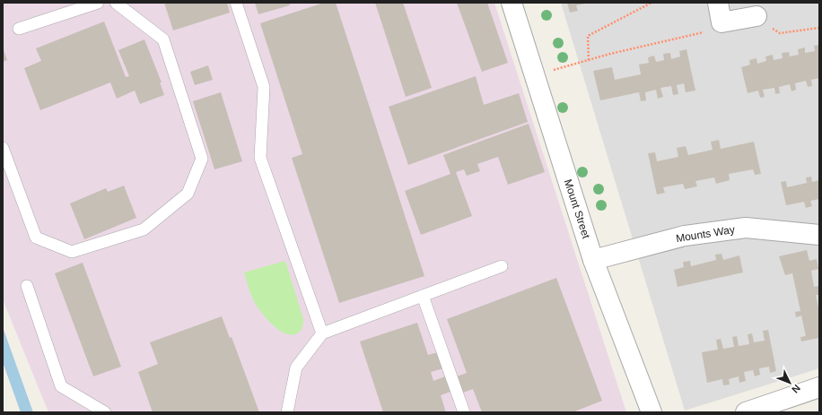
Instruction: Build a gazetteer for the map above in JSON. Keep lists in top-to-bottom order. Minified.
{"streets":{"street":["Mount Street","Mounts Way"]},"crossings":[["Mount Street","Mounts Way"]],"north":"bottom right"}
